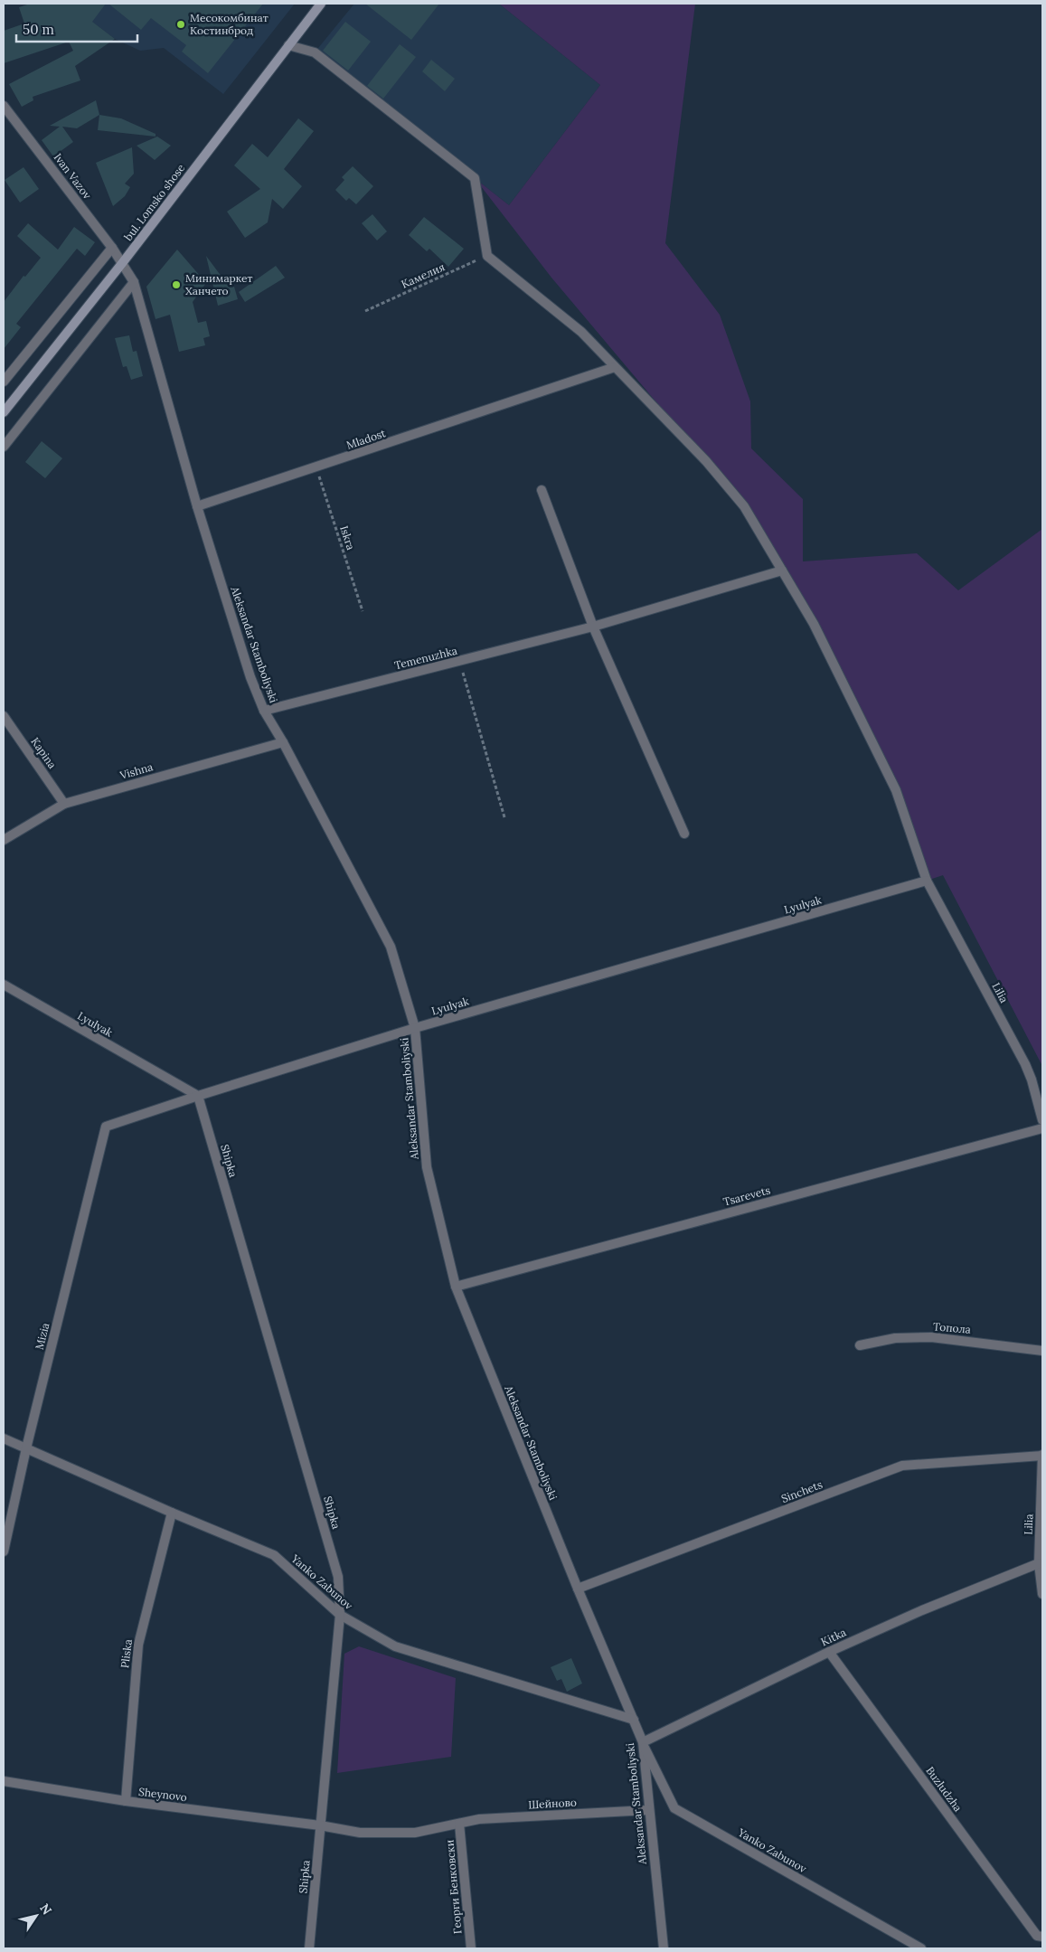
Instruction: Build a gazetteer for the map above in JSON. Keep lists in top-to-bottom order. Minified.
{"streets":{"main road":["bul. Lomsko shose"],"street":["Ivan Vazov","Mladost","Aleksandar Stamboliyski","Temenuzhka","Kapina","Vishna","Lyulyak","Lilia","Shipka","Tsarevets","Топола","Mizia","Sinchets","Yanko Zabunov","Kitka","Pliska","Buzludzha","Sheynovo","Шейново","Георги Бенковски"],"path":["Камелия","Iskra"]},"crossings":[["Ivan Vazov","bul. Lomsko shose"],["Ivan Vazov","Aleksandar Stamboliyski"],["bul. Lomsko shose","Aleksandar Stamboliyski"],["Камелия","Lilia"],["Mladost","Iskra"],["Mladost","Aleksandar Stamboliyski"],["Mladost","Lilia"],["Aleksandar Stamboliyski","Temenuzhka"],["Aleksandar Stamboliyski","Vishna"],["Aleksandar Stamboliyski","Lyulyak"],["Aleksandar Stamboliyski","Tsarevets"],["Aleksandar Stamboliyski","Sinchets"],["Aleksandar Stamboliyski","Yanko Zabunov"],["Aleksandar Stamboliyski","Kitka"],["Aleksandar Stamboliyski","Шейново"],["Temenuzhka","Lilia"],["Kapina","Vishna"],["Lyulyak","Lilia"],["Lyulyak","Shipka"],["Lyulyak","Mizia"],["Lilia","Sinchets"],["Lilia","Kitka"],["Shipka","Mizia"],["Shipka","Yanko Zabunov"],["Shipka","Sheynovo"],["Mizia","Yanko Zabunov"],["Yanko Zabunov","Kitka"],["Yanko Zabunov","Pliska"],["Kitka","Buzludzha"],["Pliska","Sheynovo"],["Sheynovo","Шейново"],["Sheynovo","Георги Бенковски"],["Шейново","Георги Бенковски"]],"places":["Месокомбинат Костинброд","Минимаркет Ханчето"],"scale_bar":"50 m","north":"top right"}
